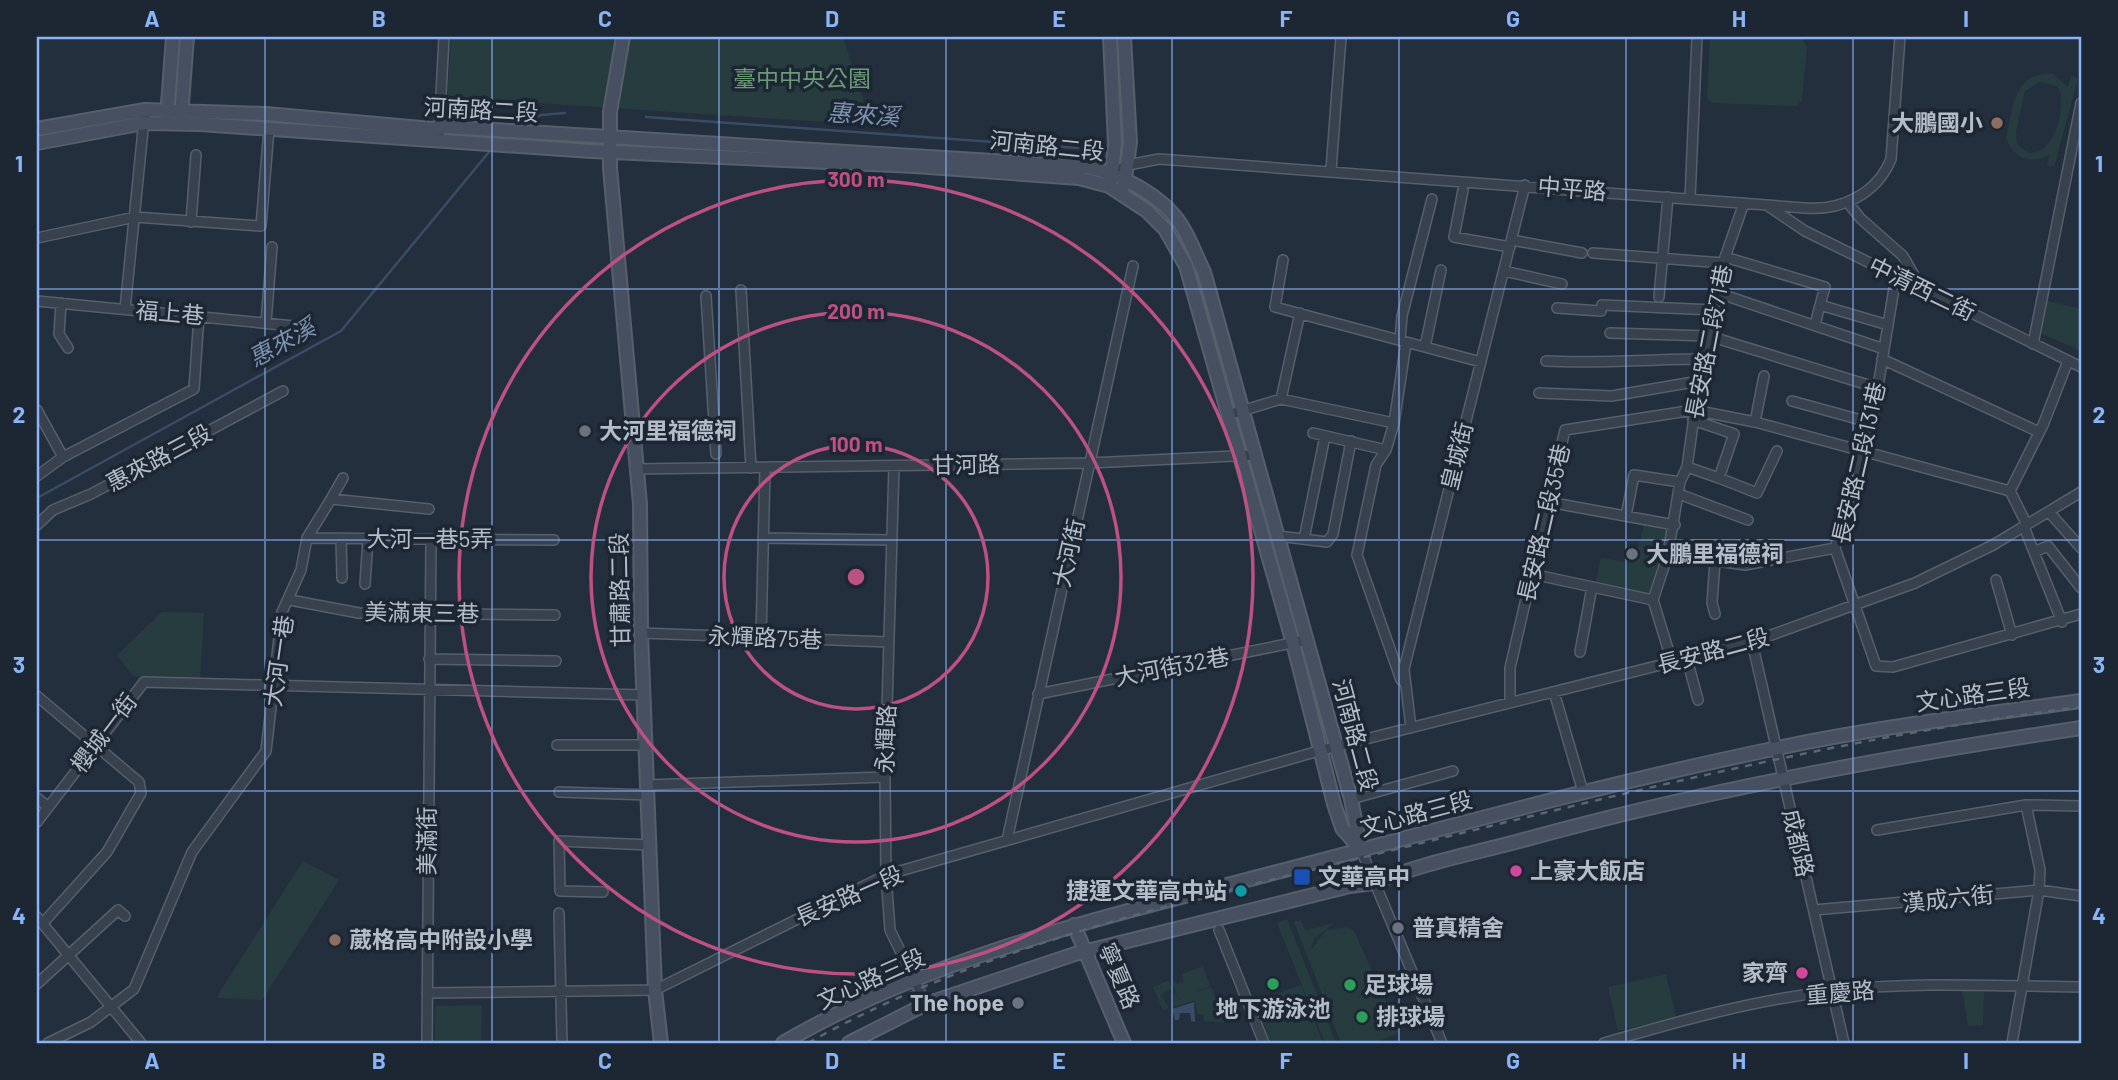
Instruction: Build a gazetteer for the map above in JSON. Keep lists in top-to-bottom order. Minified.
{"streets":{"street":["河南路二段","中平路","中清西二街","福上巷","長安路二段71巷","皇城街","惠來路三段","長安路二段131巷","甘河路","長安路二段35巷","大河一巷5弄","大河街","甘肅路二段","美滿東三巷","永輝路75巷","長安路二段","大河一巷","大河街32巷","文心路三段","櫻城一街","永輝路","美滿街","成都路","長安路一段","漢成六街","寧夏路","重慶路"]},"crossings":[["河南路二段","中平路"],["河南路二段","甘河路"],["河南路二段","甘肅路二段"],["河南路二段","長安路二段"],["河南路二段","大河街32巷"],["河南路二段","文心路三段"],["河南路二段","長安路一段"],["中平路","中清西二街"],["中平路","長安路二段71巷"],["中平路","皇城街"],["中清西二街","長安路二段131巷"],["長安路二段71巷","長安路二段35巷"],["皇城街","長安路二段"],["長安路二段131巷","長安路二段"],["甘河路","大河街"],["甘河路","甘肅路二段"],["甘河路","永輝路"],["長安路二段35巷","長安路二段"],["大河一巷5弄","大河一巷"],["大河一巷5弄","美滿街"],["大河街","大河街32巷"],["大河街","長安路一段"],["甘肅路二段","永輝路75巷"],["甘肅路二段","長安路一段"],["美滿東三巷","大河一巷"],["美滿東三巷","美滿街"],["永輝路75巷","永輝路"],["長安路二段","成都路"],["長安路二段","長安路一段"],["大河一巷","櫻城一街"],["文心路三段","永輝路"],["文心路三段","成都路"],["文心路三段","寧夏路"],["永輝路","長安路一段"],["美滿街","長安路一段"],["成都路","漢成六街"],["成都路","重慶路"]],"water":["惠來溪"],"parks":["臺中中央公園"],"places":{"other":["大鵬國小","大河里福德祠","大鵬里福德祠","上豪大飯店","捷運文華高中站","普真精舍","葳格高中附設小學","家齊","地下游泳池","足球場","The hope","排球場"],"transit":["文華高中"]},"grid":{"columns":["A","B","C","D","E","F","G","H","I"],"rows":["1","2","3","4"]},"rings":["300 m","200 m","100 m"]}
